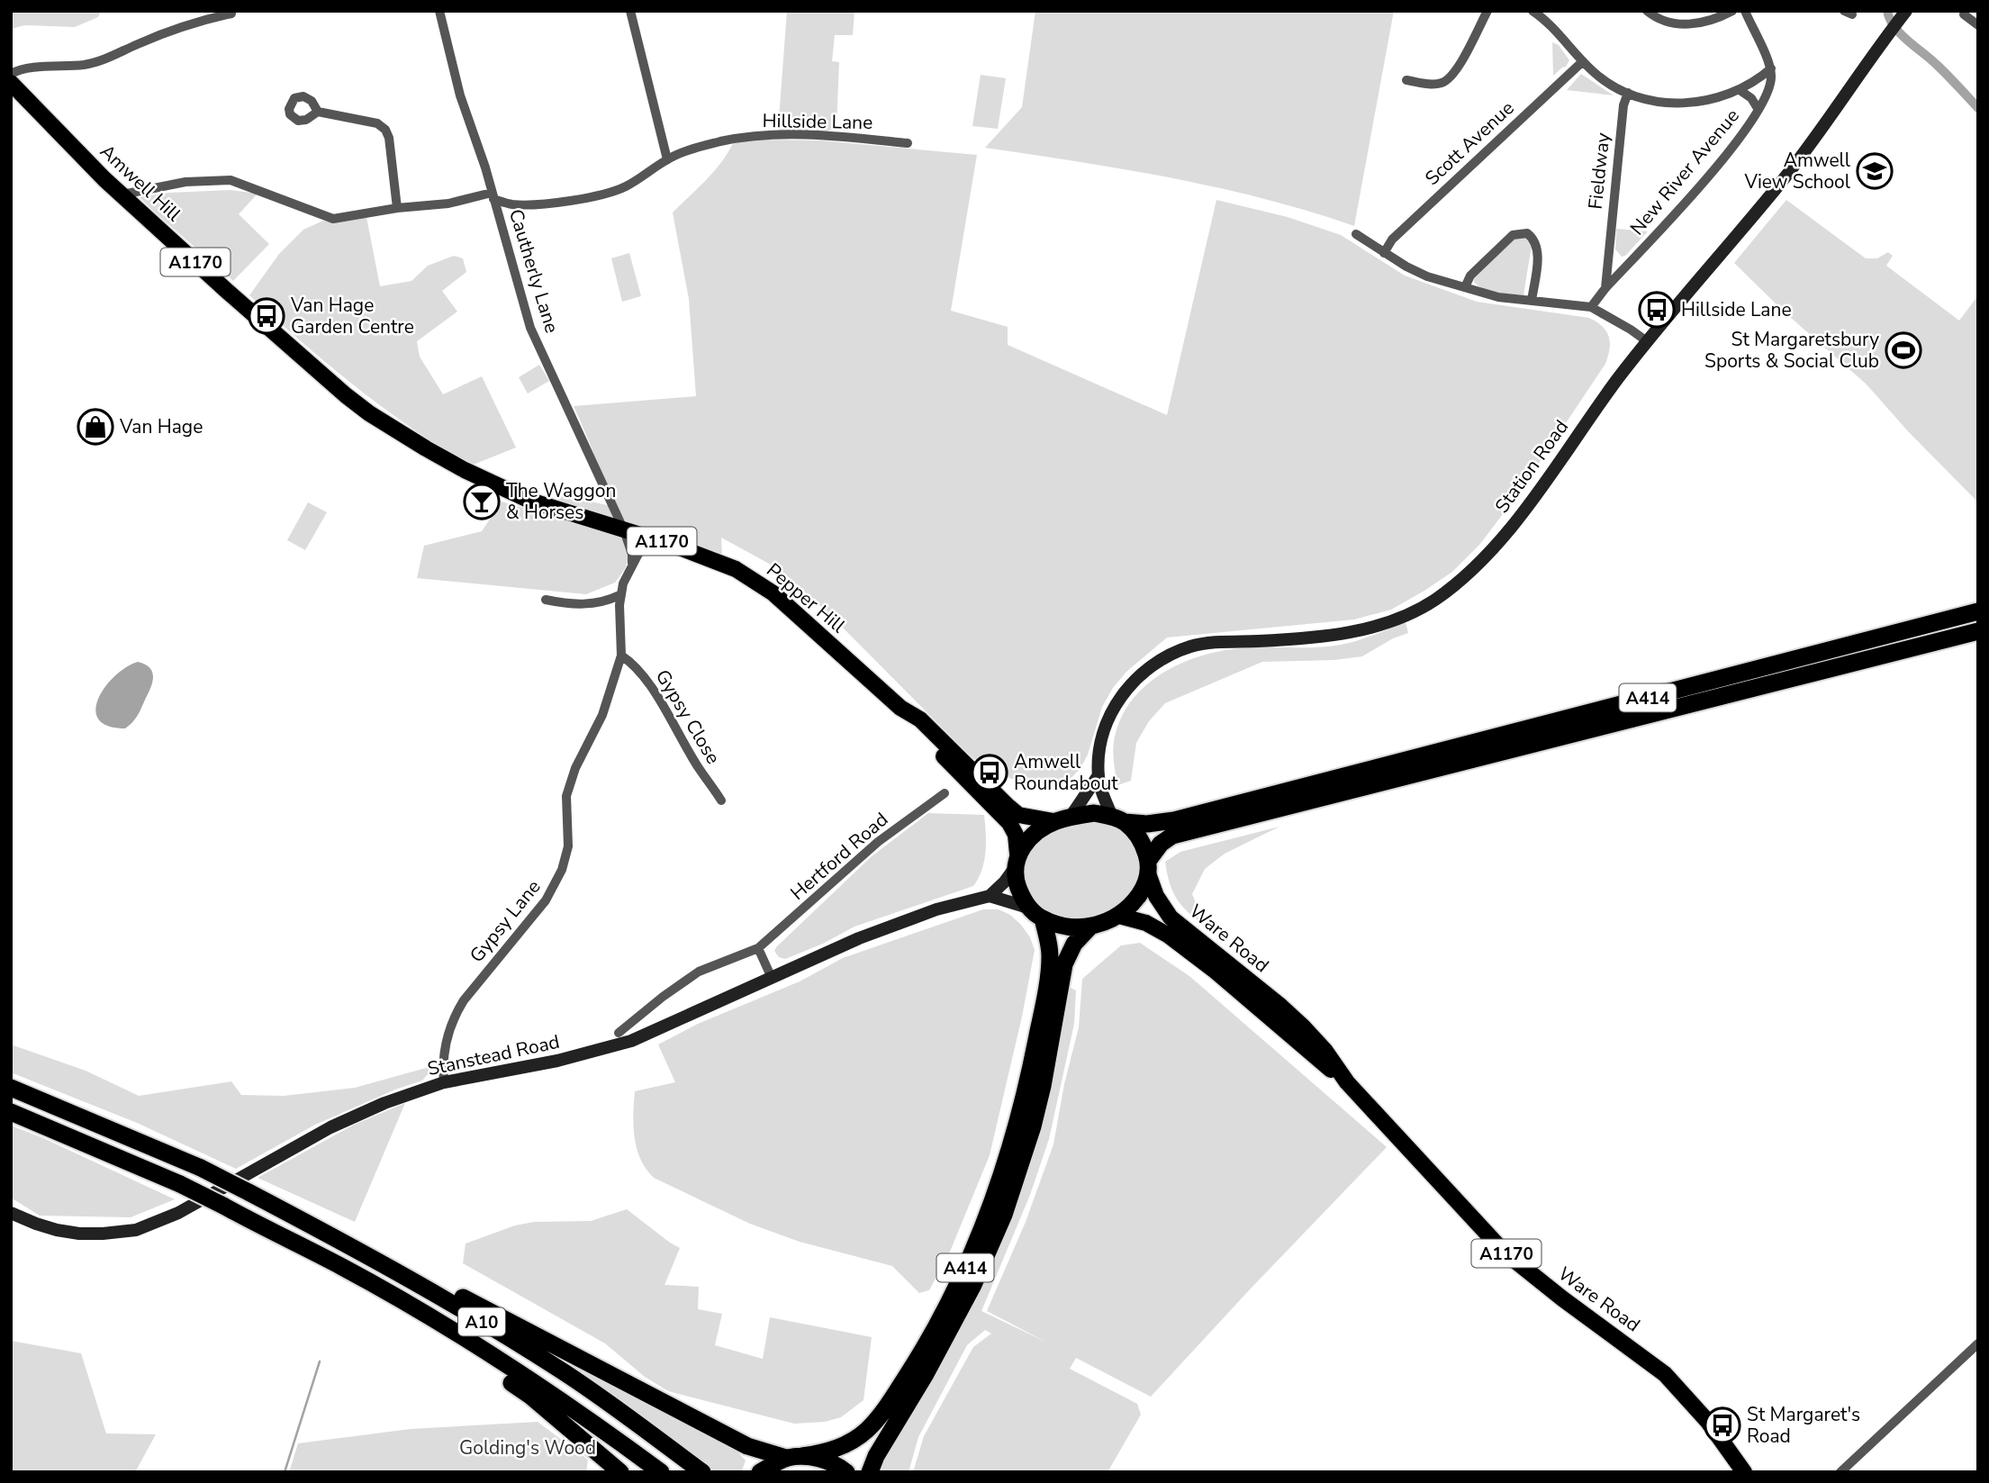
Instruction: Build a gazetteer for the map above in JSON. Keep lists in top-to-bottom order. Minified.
{"streets":{"highway":["A414","A10"],"main road":["Amwell Hill","A1170","Station Road","Pepper Hill","Ware Road","Stanstead Road"],"street":["Hillside Lane","Scott Avenue","Fieldway","New River Avenue","Cautherly Lane","Gypsy Close","Hertford Road","Gypsy Lane"]},"crossings":[["Hillside Lane","Cautherly Lane"],["Fieldway","New River Avenue"],["Amwell Hill","Pepper Hill"],["Cautherly Lane","Pepper Hill"],["Station Road","Pepper Hill"],["Station Road","A414"],["Station Road","Ware Road"],["Pepper Hill","A414"],["Pepper Hill","Gypsy Lane"],["Pepper Hill","Ware Road"],["A414","Ware Road"],["Gypsy Close","Gypsy Lane"],["Gypsy Lane","Stanstead Road"]],"parks":["Golding's Wood"],"places":{"school or university":["Amwell View School"],"bus stop":["Hillside Lane","Van Hage Garden Centre","Amwell Roundabout","St Margaret's Road"],"sports":["St Margaretsbury Sports & Social Club"],"shop":["Van Hage"],"bar":["The Waggon & Horses"]}}
